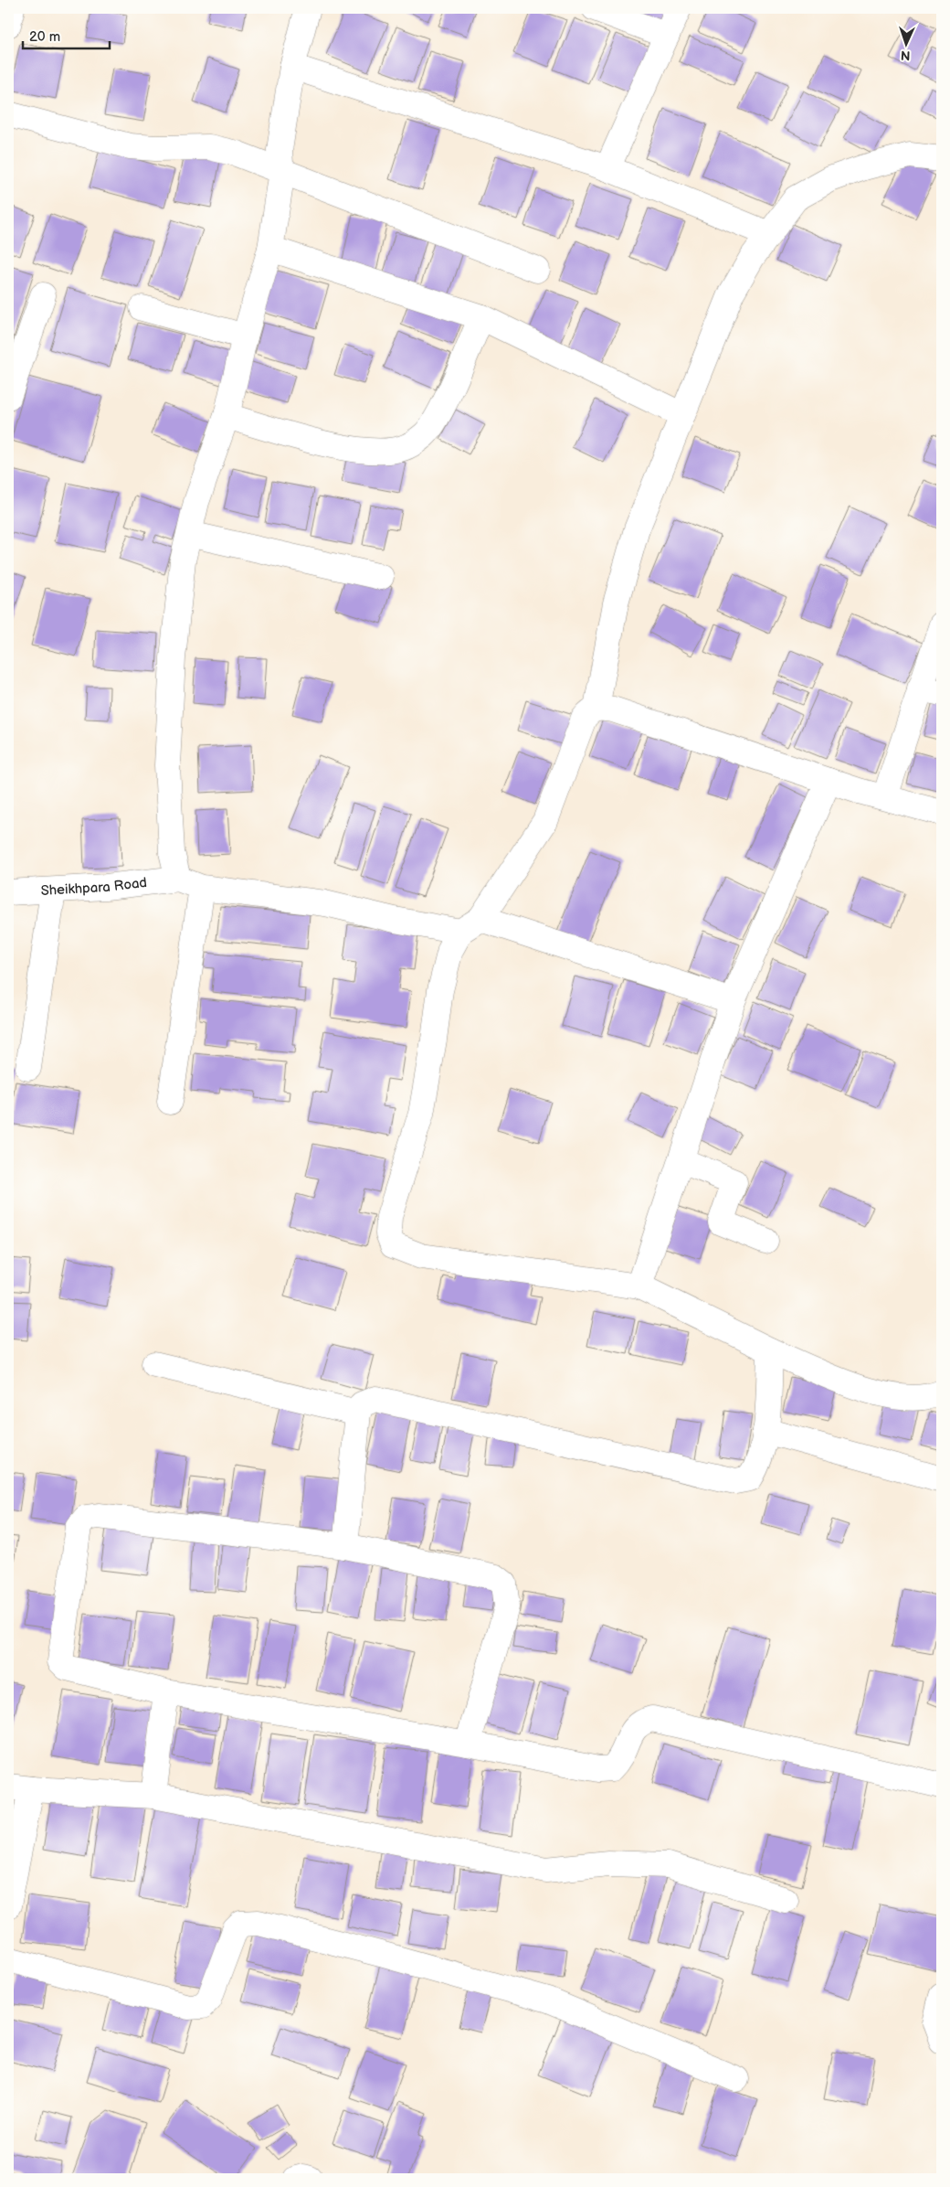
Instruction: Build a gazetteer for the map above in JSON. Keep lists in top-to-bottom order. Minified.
{"streets":{"street":["Sheikhpara Road"]},"scale_bar":"20 m","north":"bottom"}
